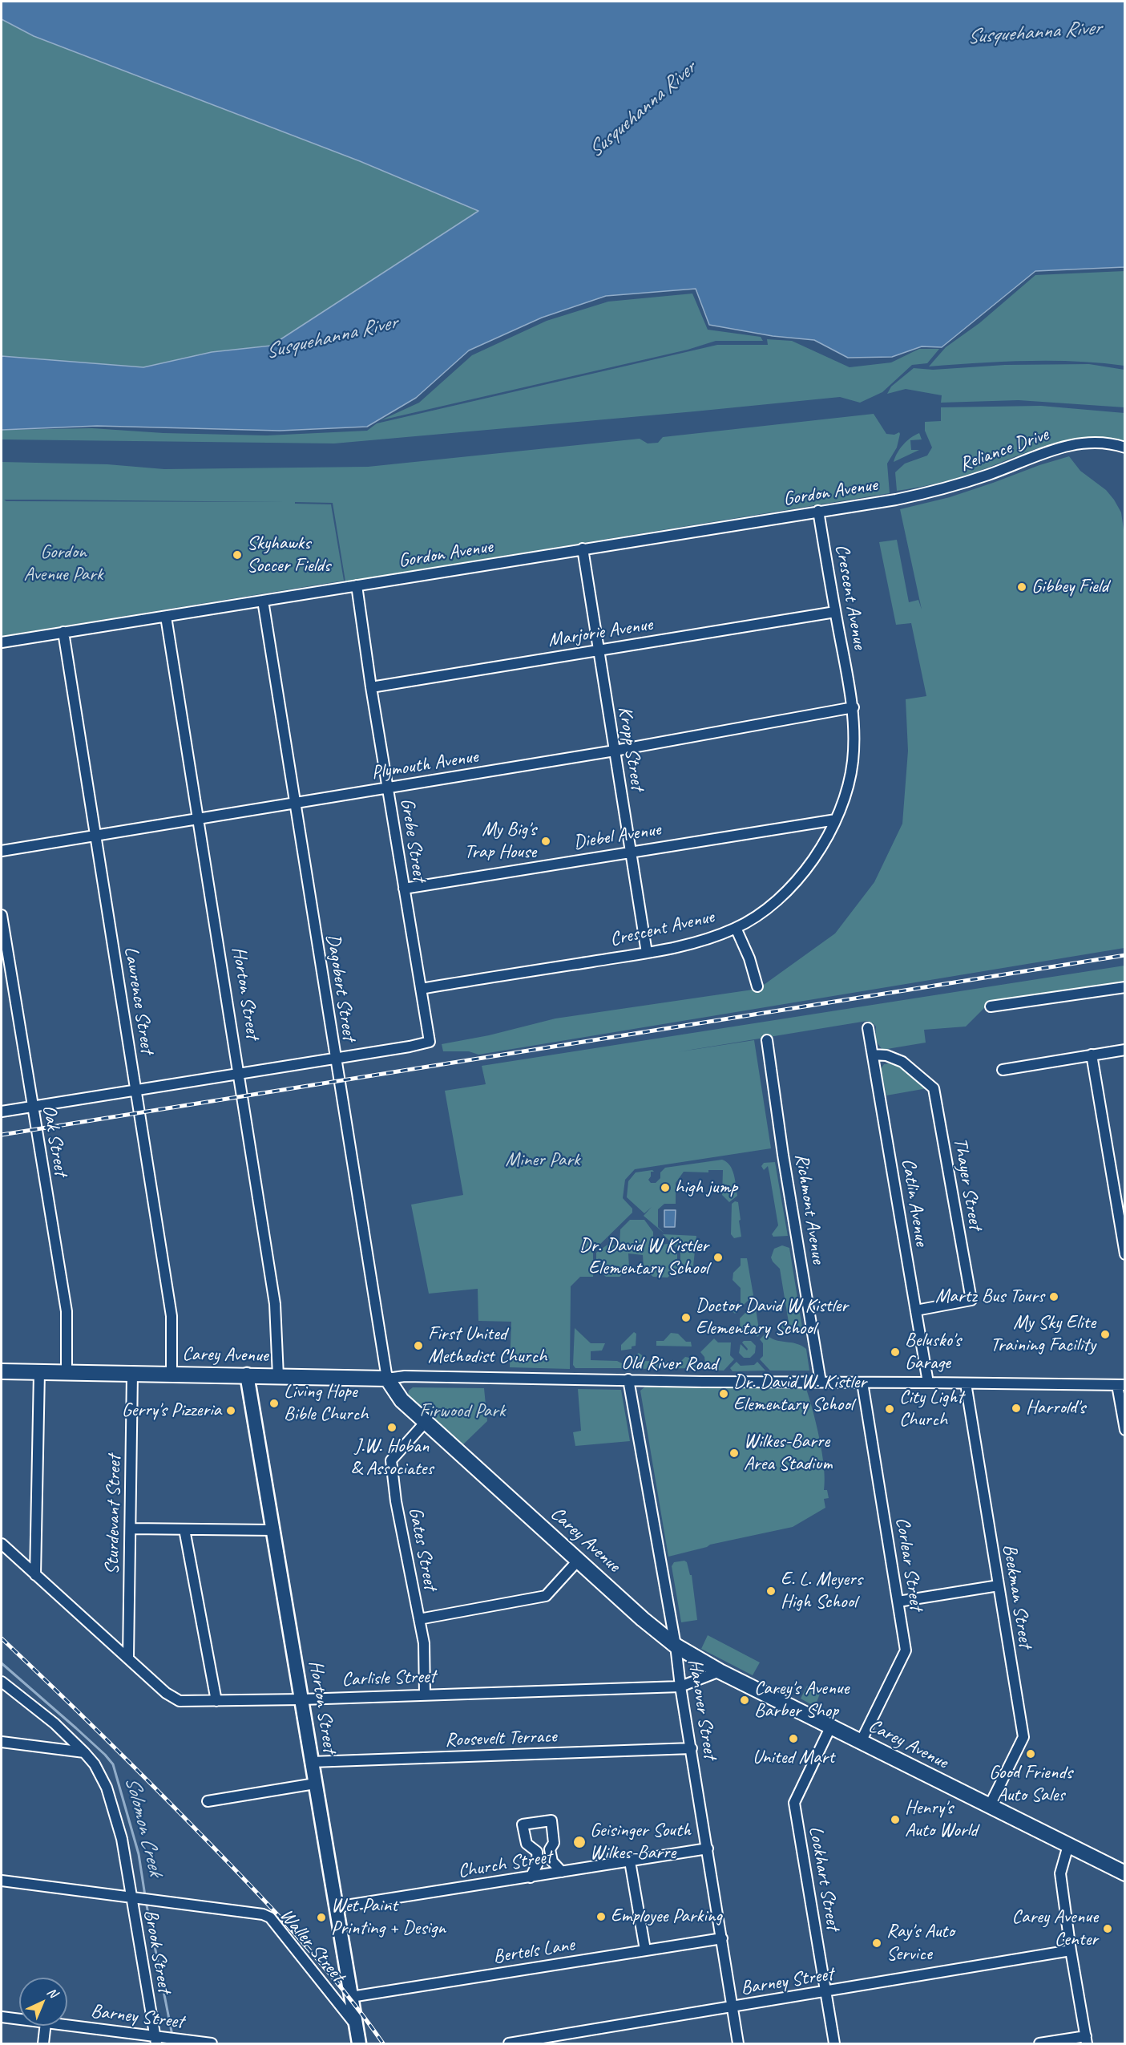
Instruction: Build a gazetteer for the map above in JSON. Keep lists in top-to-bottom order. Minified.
{"streets":{"main road":["Horton Street","Carey Avenue"],"street":["Reliance Drive","Gordon Avenue","Crescent Avenue","Marjorie Avenue","Kropp Street","Plymouth Avenue","Diebel Avenue","Grebe Street","Dagobert Street","Lawrence Street","Oak Street","Thayer Street","Catlin Avenue","Richmont Avenue","Old River Road","Sturdevant Street","Gates Street","Corlear Street","Beekman Street","Carlisle Street","Hanover Street","Roosevelt Terrace","Church Street","Lockhart Street","Waller Street","Brook Street","Bertels Lane","Barney Street"]},"crossings":[["Reliance Drive","Gordon Avenue"],["Gordon Avenue","Crescent Avenue"],["Gordon Avenue","Kropp Street"],["Gordon Avenue","Grebe Street"],["Gordon Avenue","Dagobert Street"],["Gordon Avenue","Horton Street"],["Gordon Avenue","Lawrence Street"],["Crescent Avenue","Marjorie Avenue"],["Crescent Avenue","Kropp Street"],["Crescent Avenue","Plymouth Avenue"],["Crescent Avenue","Diebel Avenue"],["Crescent Avenue","Grebe Street"],["Marjorie Avenue","Kropp Street"],["Marjorie Avenue","Grebe Street"],["Kropp Street","Plymouth Avenue"],["Kropp Street","Diebel Avenue"],["Plymouth Avenue","Grebe Street"],["Plymouth Avenue","Dagobert Street"],["Plymouth Avenue","Horton Street"],["Plymouth Avenue","Lawrence Street"],["Diebel Avenue","Grebe Street"],["Grebe Street","Dagobert Street"],["Dagobert Street","Carey Avenue"],["Dagobert Street","Old River Road"],["Horton Street","Carey Avenue"],["Horton Street","Carlisle Street"],["Horton Street","Roosevelt Terrace"],["Horton Street","Church Street"],["Horton Street","Waller Street"],["Horton Street","Bertels Lane"],["Lawrence Street","Carey Avenue"],["Oak Street","Carey Avenue"],["Thayer Street","Catlin Avenue"],["Catlin Avenue","Old River Road"],["Richmont Avenue","Old River Road"],["Carey Avenue","Old River Road"],["Carey Avenue","Sturdevant Street"],["Carey Avenue","Gates Street"],["Carey Avenue","Corlear Street"],["Carey Avenue","Beekman Street"],["Carey Avenue","Carlisle Street"],["Carey Avenue","Hanover Street"],["Carey Avenue","Lockhart Street"],["Old River Road","Corlear Street"],["Old River Road","Beekman Street"],["Old River Road","Hanover Street"],["Sturdevant Street","Carlisle Street"],["Gates Street","Carlisle Street"],["Carlisle Street","Hanover Street"],["Hanover Street","Roosevelt Terrace"],["Hanover Street","Church Street"],["Hanover Street","Bertels Lane"],["Hanover Street","Barney Street"],["Lockhart Street","Barney Street"],["Waller Street","Brook Street"],["Brook Street","Barney Street"]],"water":["Susquehanna River","Solomon Creek"],"parks":["Gordon Avenue Park","Miner Park","Firwood Park"],"places":["Skyhawks Soccer Fields","Gibbey Field","My Big's Trap House","high jump","Dr. David W Kistler Elementary School","Martz Bus Tours","Doctor David W Kistler Elementary School","My Sky Elite Training Facility","First United Methodist Church","Belusko's Garage","Dr. David W. Kistler Elementary School","Living Hope Bible Church","Harrold's","City Light Church","Gerry's Pizzeria","J.W. Hoban & Associates","Wilkes-Barre Area Stadium","E. L. Meyers High School","Carey's Avenue Barber Shop","United Mart","Good Friends Auto Sales","Henry's Auto World","Geisinger South Wilkes-Barre","Employee Parking","Wet Paint Printing + Design","Carey Avenue Center","Ray's Auto Service"],"north":"top right"}
